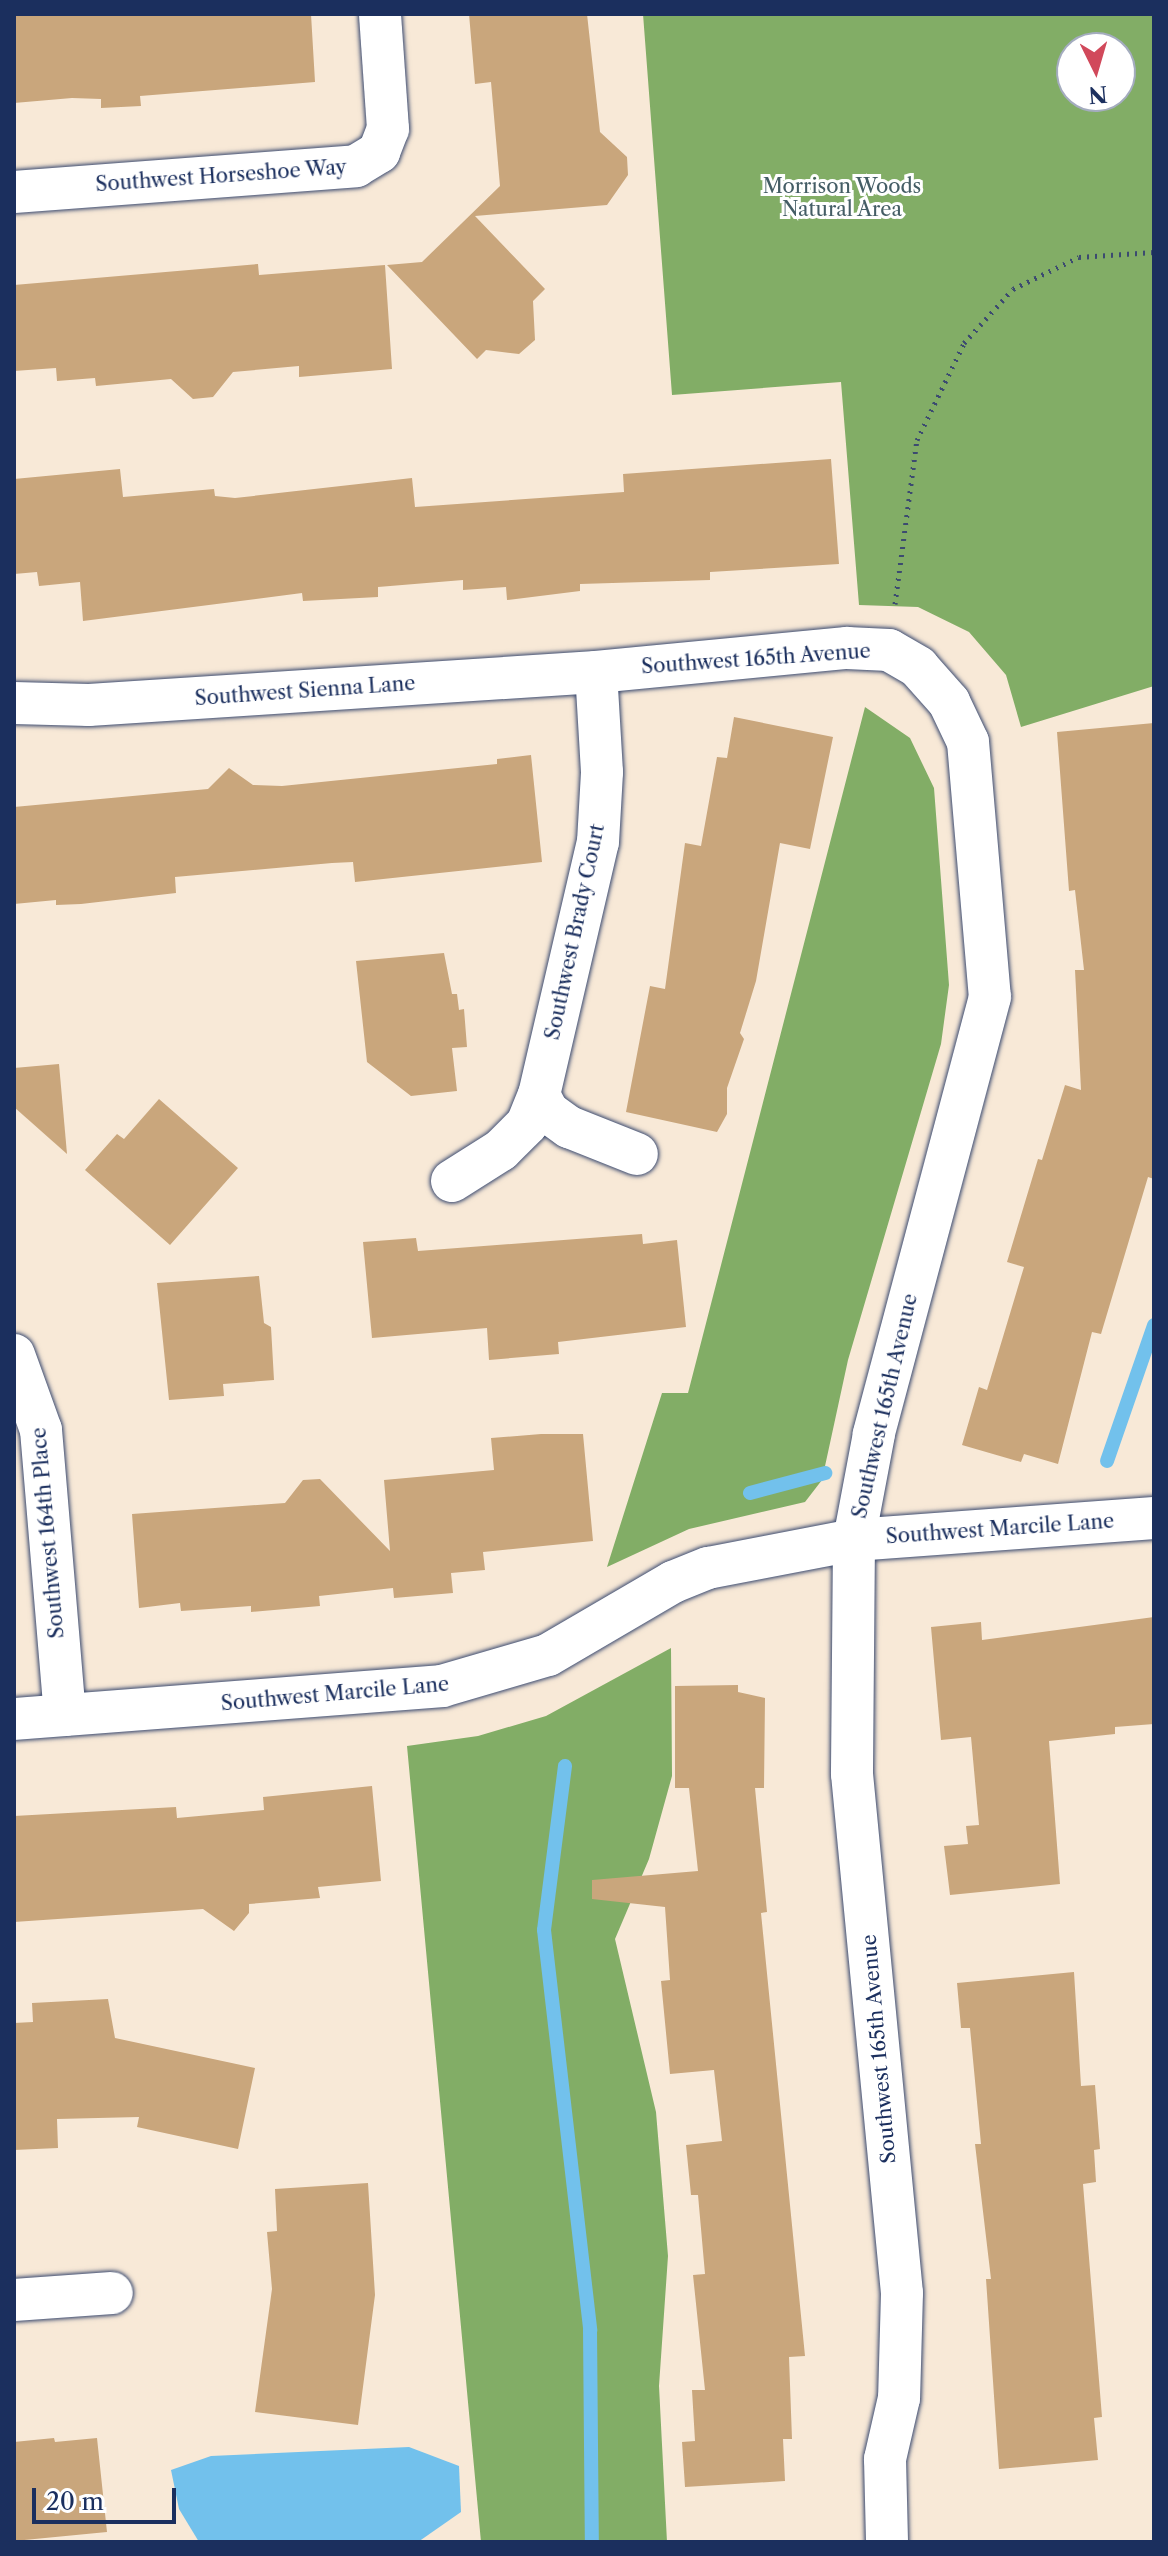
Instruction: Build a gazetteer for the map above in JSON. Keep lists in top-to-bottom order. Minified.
{"streets":{"street":["Southwest Horseshoe Way","Southwest 165th Avenue","Southwest Sienna Lane","Southwest Brady Court","Southwest Marcile Lane","Southwest 164th Place"]},"crossings":[["Southwest 165th Avenue","Southwest Sienna Lane"],["Southwest 165th Avenue","Southwest Brady Court"],["Southwest 165th Avenue","Southwest Marcile Lane"],["Southwest Sienna Lane","Southwest Brady Court"],["Southwest Marcile Lane","Southwest 164th Place"]],"parks":["Morrison Woods Natural Area"],"scale_bar":"20 m","north":"bottom"}
